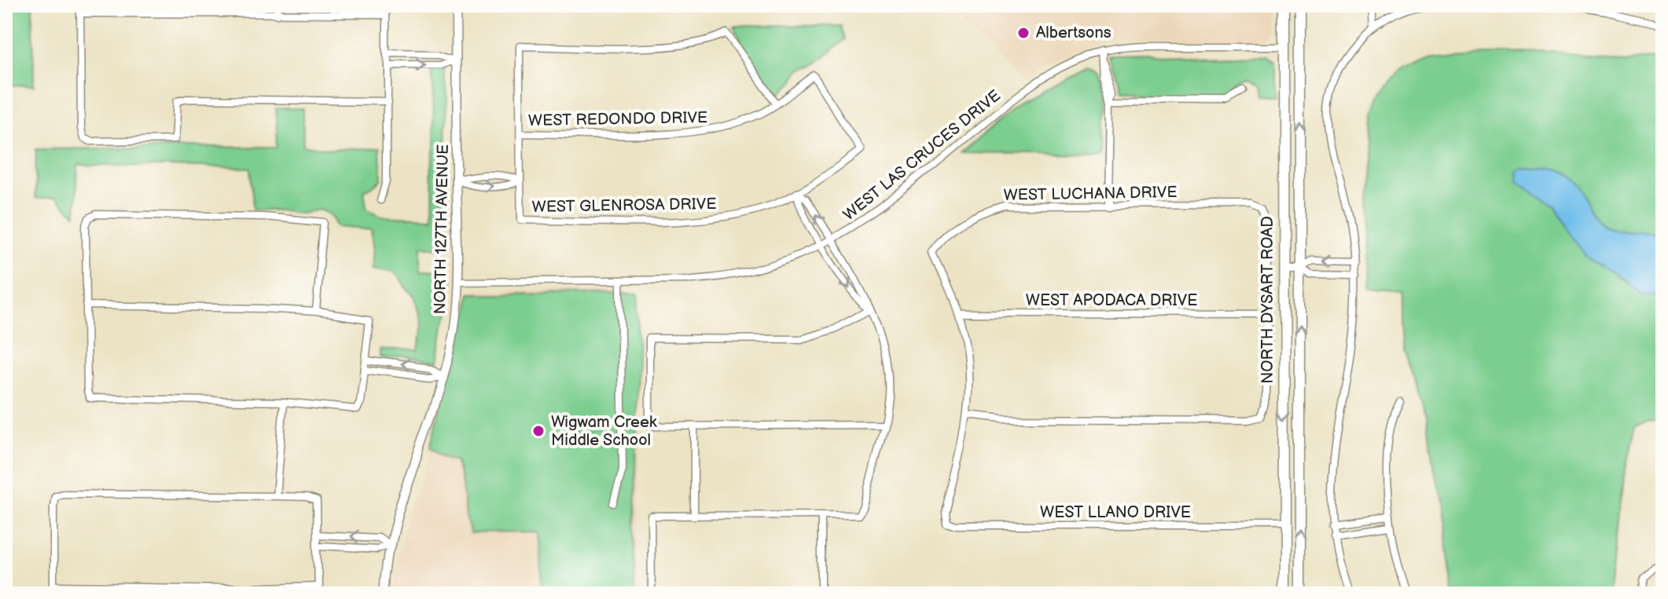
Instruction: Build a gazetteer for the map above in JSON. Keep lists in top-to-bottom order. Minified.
{"streets":{"main road":["NORTH DYSART ROAD"],"street":["WEST REDONDO DRIVE","WEST LAS CRUCES DRIVE","WEST LUCHANA DRIVE","WEST GLENROSA DRIVE","NORTH 127TH AVENUE","WEST APODACA DRIVE","WEST LLANO DRIVE"]},"crossings":[["WEST REDONDO DRIVE","WEST GLENROSA DRIVE"],["WEST LAS CRUCES DRIVE","NORTH 127TH AVENUE"],["WEST LAS CRUCES DRIVE","NORTH DYSART ROAD"],["WEST LUCHANA DRIVE","WEST APODACA DRIVE"],["WEST GLENROSA DRIVE","NORTH 127TH AVENUE"],["NORTH DYSART ROAD","WEST LLANO DRIVE"]],"places":["Albertsons","Wigwam Creek Middle School"]}
